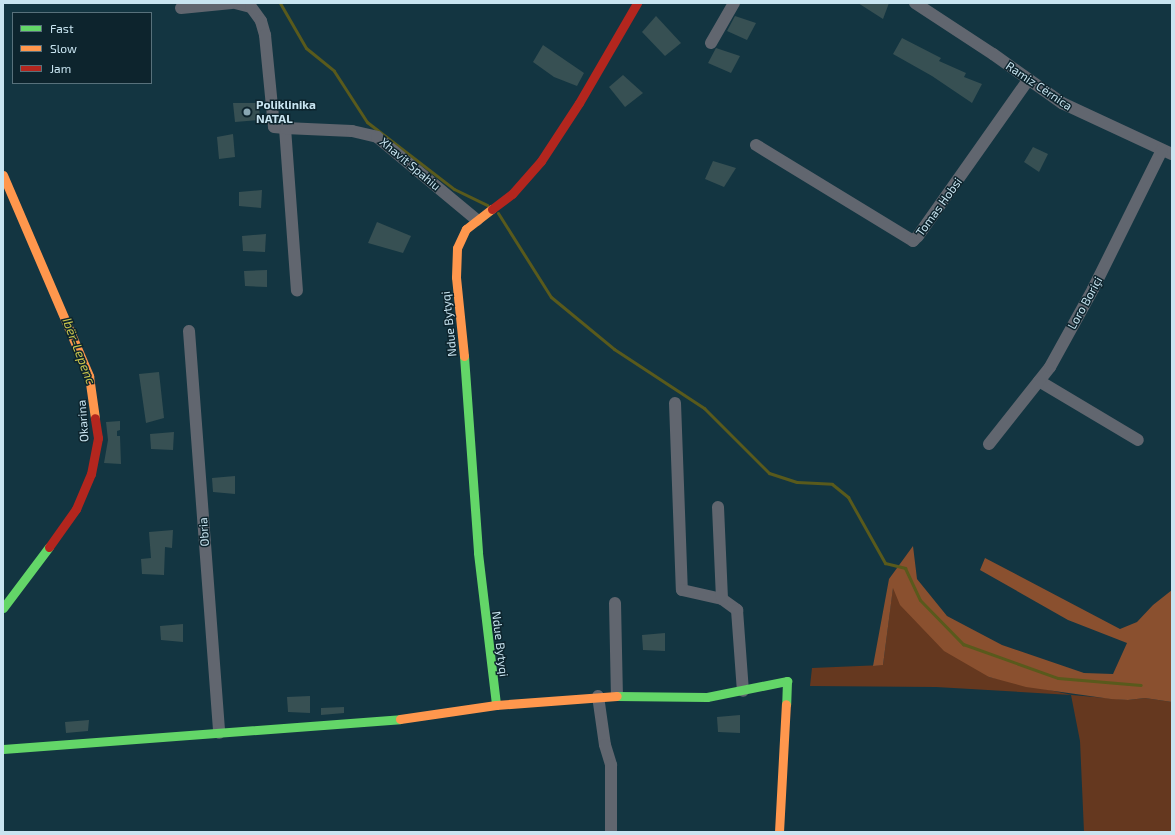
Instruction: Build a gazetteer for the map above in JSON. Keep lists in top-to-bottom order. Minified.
{"streets":{"street":["Ramiz Cërnica","Xhavit Spahiu","Tomas Hobsi","Loro Boriçi","Ndue Bytyqi","Okarina","Obria"]},"crossings":[["Ramiz Cërnica","Tomas Hobsi"],["Ramiz Cërnica","Loro Boriçi"],["Xhavit Spahiu","Ndue Bytyqi"]],"water":["Ibër-Lepenc"],"places":["Poliklinika NATAL"],"legend":["Fast","Slow","Jam"]}
